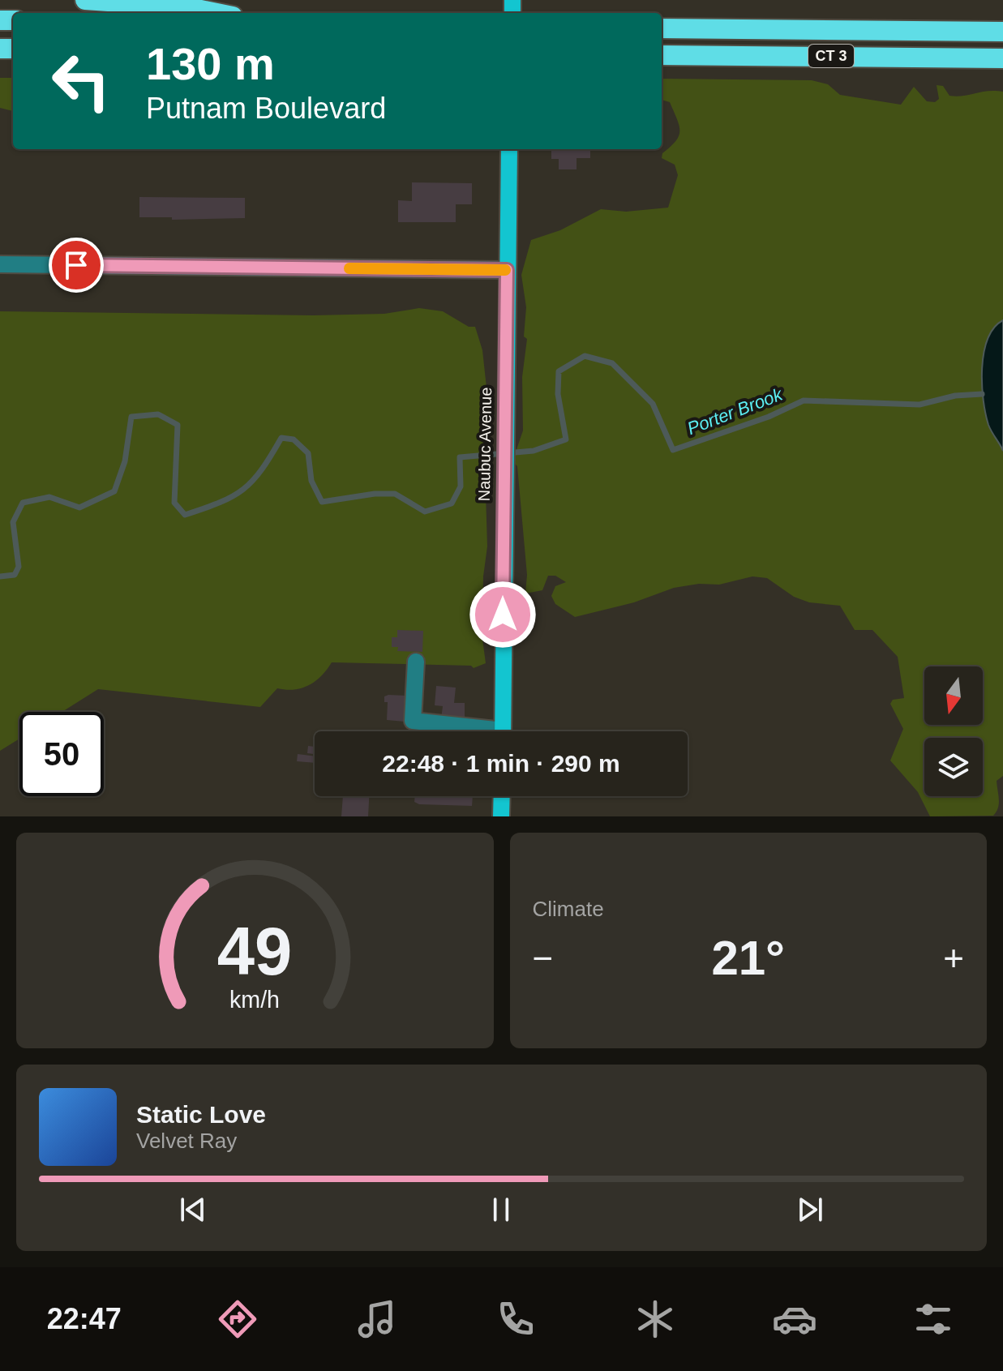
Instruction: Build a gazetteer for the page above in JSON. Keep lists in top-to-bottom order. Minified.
{"streets":{"highway":["CT 3"],"main road":["Naubuc Avenue"]},"water":["Porter Brook"],"north":"bottom","page":{"turn":["130 m","Putnam Boulevard"],"limit":"50","trip":"22:48 · 1 min · 290 m","tile":"Climate","heat":["−","21°","+"],"song":["Static Love","Velvet Ray"],"tabs":"22:47","gauge":["49","km/h"]}}
